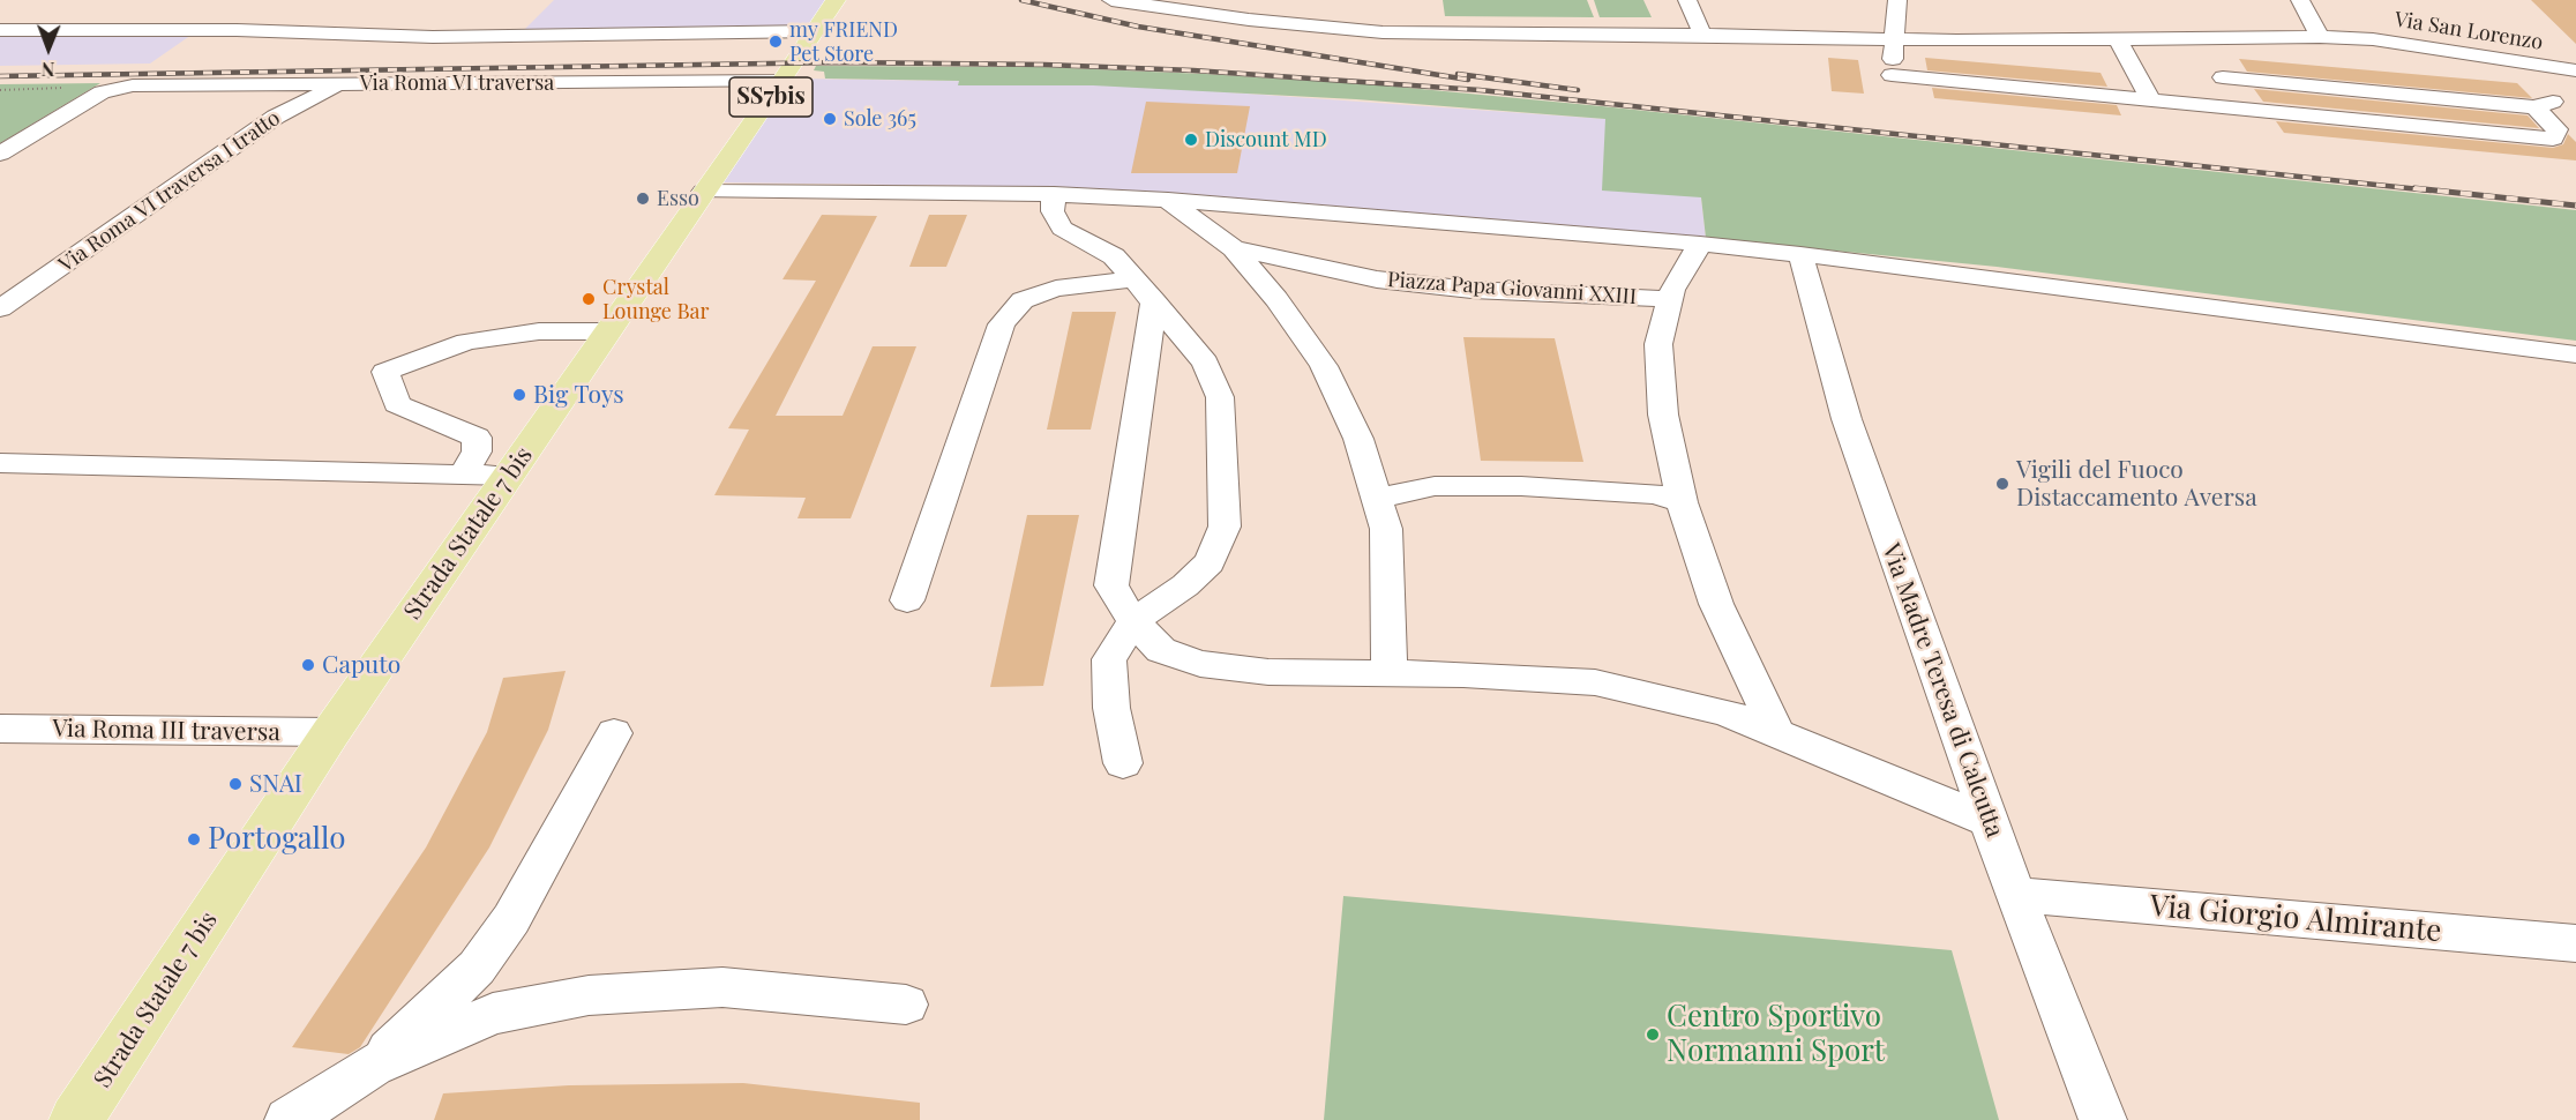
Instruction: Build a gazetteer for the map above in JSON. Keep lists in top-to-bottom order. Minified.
{"streets":{"main road":["SS7bis","Strada Statale 7 bis"],"street":["Via San Lorenzo","Via Roma VI traversa","Via Roma VI traversa I tratto","Piazza Papa Giovanni XXIII","Via Madre Teresa di Calcutta","Via Roma III traversa","Via Giorgio Almirante"]},"crossings":[["Via Roma VI traversa","SS7bis"],["Via Roma VI traversa","Via Roma VI traversa I tratto"],["SS7bis","Strada Statale 7 bis"],["Strada Statale 7 bis","Via Roma III traversa"],["Via Madre Teresa di Calcutta","Via Giorgio Almirante"]],"places":["my FRIEND Pet Store","Sole 365","Discount MD","Esso","Crystal Lounge Bar","Big Toys","Vigili del Fuoco Distaccamento Aversa","Caputo","SNAI","Portogallo","Centro Sportivo Normanni Sport"],"north":"bottom"}
